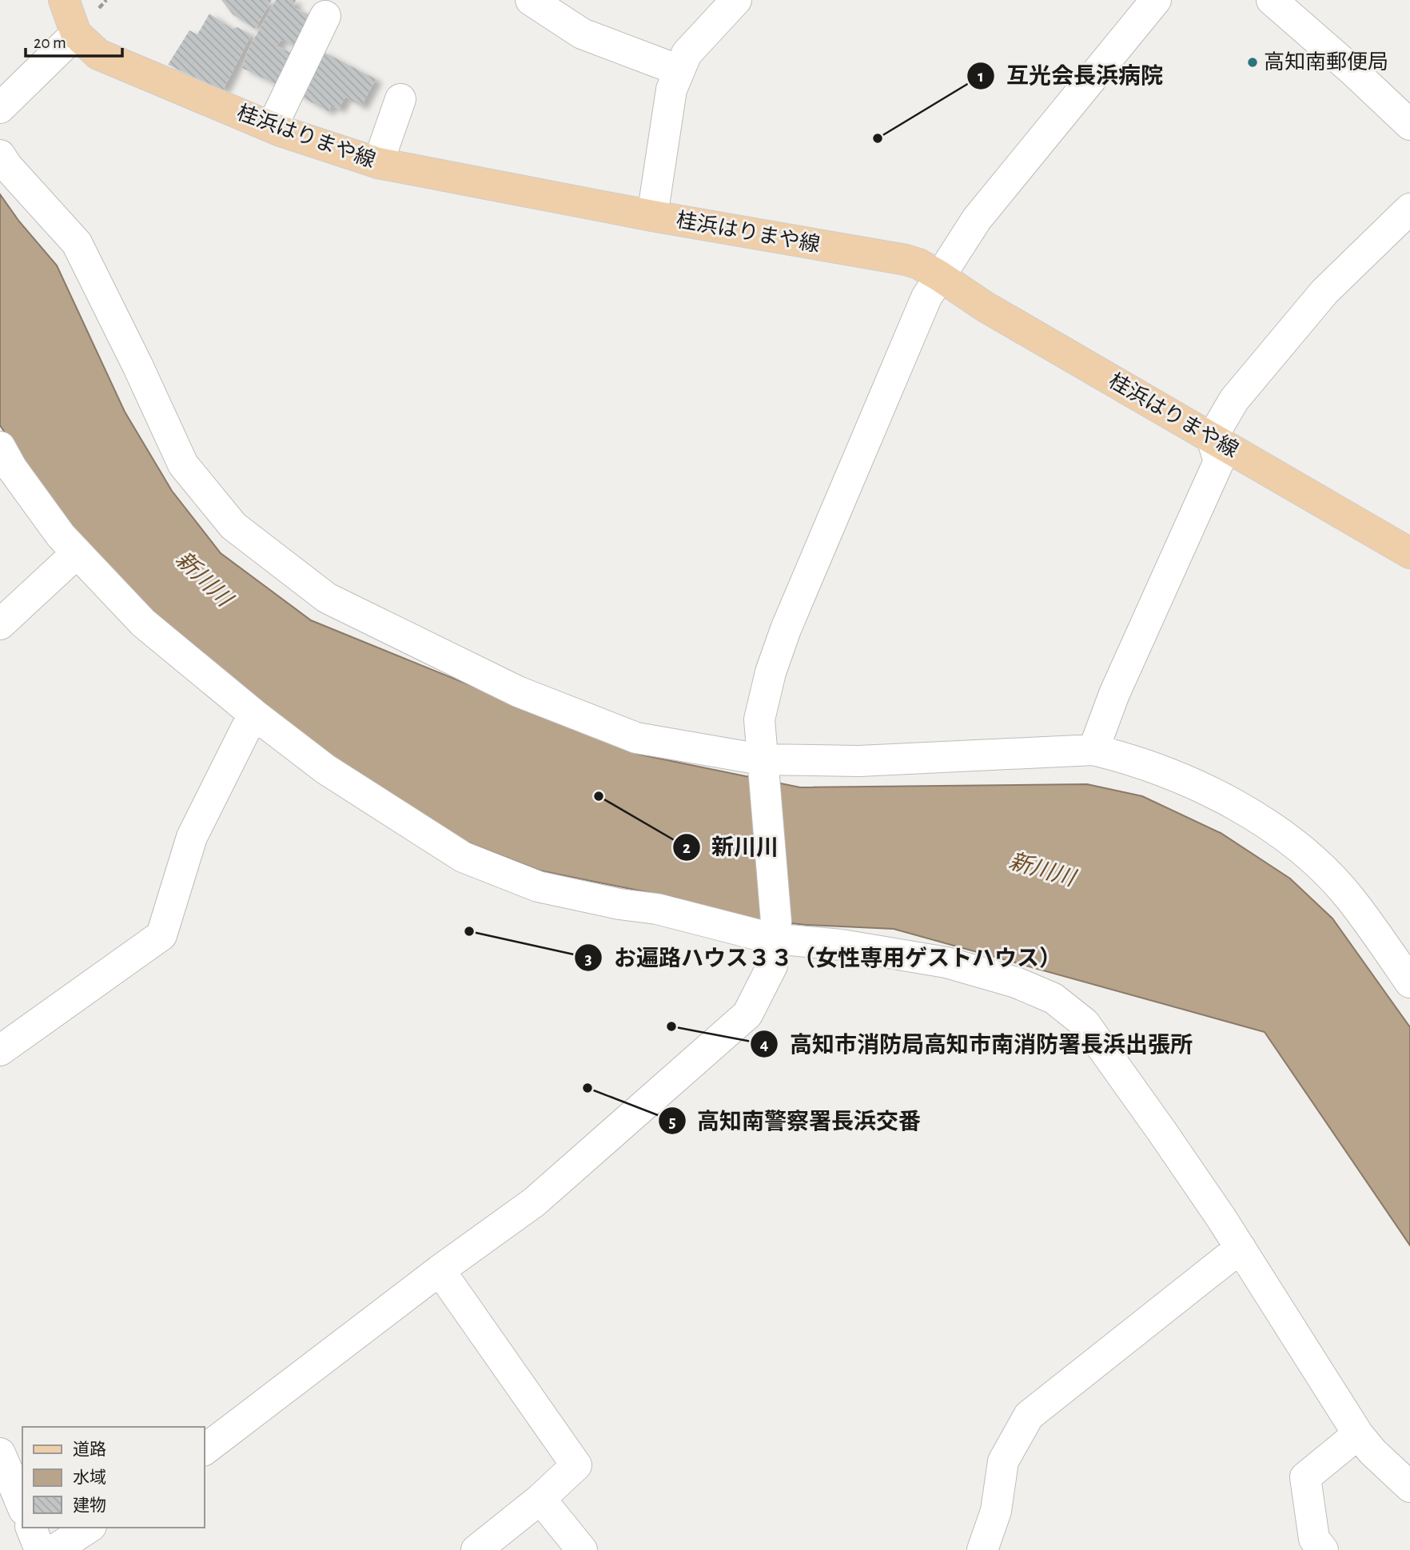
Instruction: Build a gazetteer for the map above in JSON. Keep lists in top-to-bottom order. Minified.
{"streets":{"main road":["桂浜はりまや線"]},"water":["新川川"],"places":["高知南郵便局","互光会長浜病院","新川川","お遍路ハウス３３（女性専用ゲストハウス）","高知市消防局高知市南消防署長浜出張所","高知南警察署長浜交番"],"legend":["道路","水域","建物"],"scale_bar":"20 m"}
